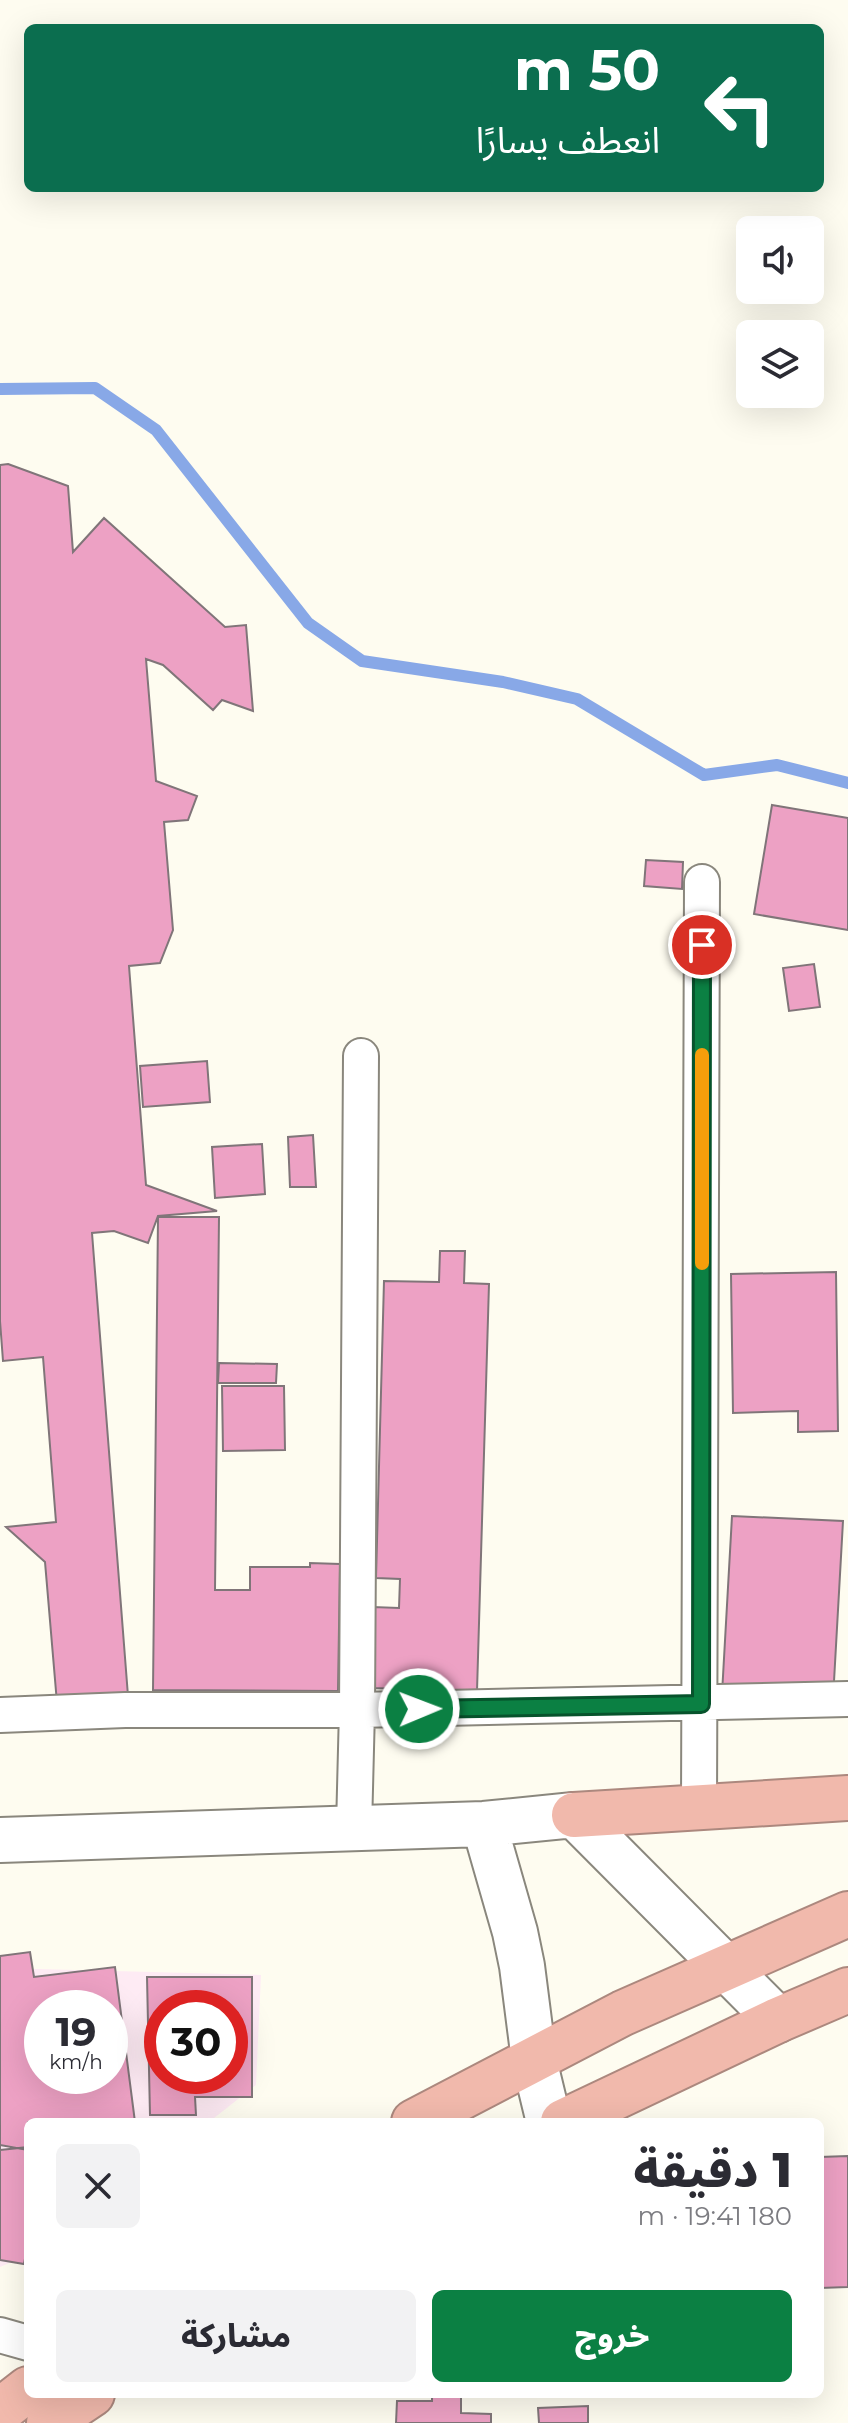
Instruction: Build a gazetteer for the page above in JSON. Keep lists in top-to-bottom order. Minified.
{"page":{"turn":["50 m","انعطف يسارًا"],"speed":"19 km/h","limit":"30","heading":["1 دقيقة","180 m · 19:41"],"buttons":["خروج","مشاركة"]}}
